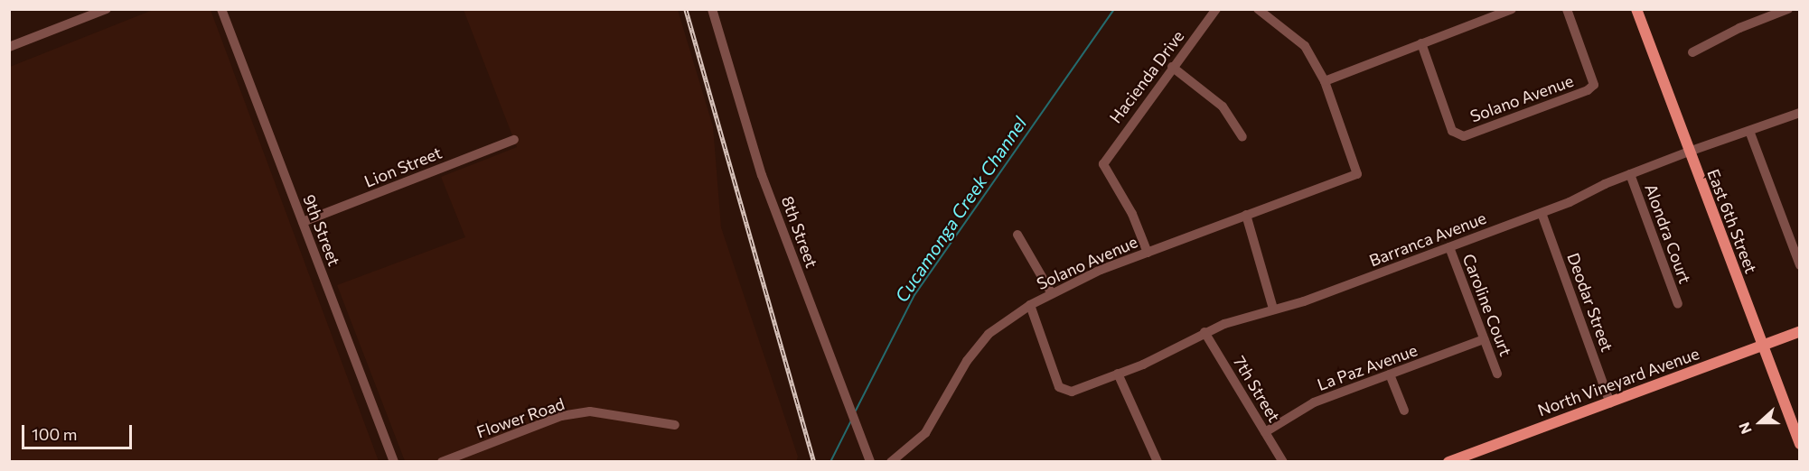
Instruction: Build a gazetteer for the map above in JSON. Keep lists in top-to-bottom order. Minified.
{"streets":{"main road":["East 6th Street","North Vineyard Avenue"],"street":["Hacienda Drive","Solano Avenue","Lion Street","9th Street","8th Street","Alondra Court","Barranca Avenue","Deodar Street","Caroline Court","La Paz Avenue","7th Street","Flower Road"]},"crossings":[["Hacienda Drive","Solano Avenue"],["Solano Avenue","Barranca Avenue"],["Lion Street","9th Street"],["East 6th Street","Barranca Avenue"],["East 6th Street","North Vineyard Avenue"],["Alondra Court","Barranca Avenue"],["Barranca Avenue","Deodar Street"],["Barranca Avenue","Caroline Court"],["Barranca Avenue","7th Street"],["Deodar Street","North Vineyard Avenue"],["Caroline Court","La Paz Avenue"],["La Paz Avenue","7th Street"]],"water":["Cucamonga Creek Channel"],"scale_bar":"100 m","north":"left"}
